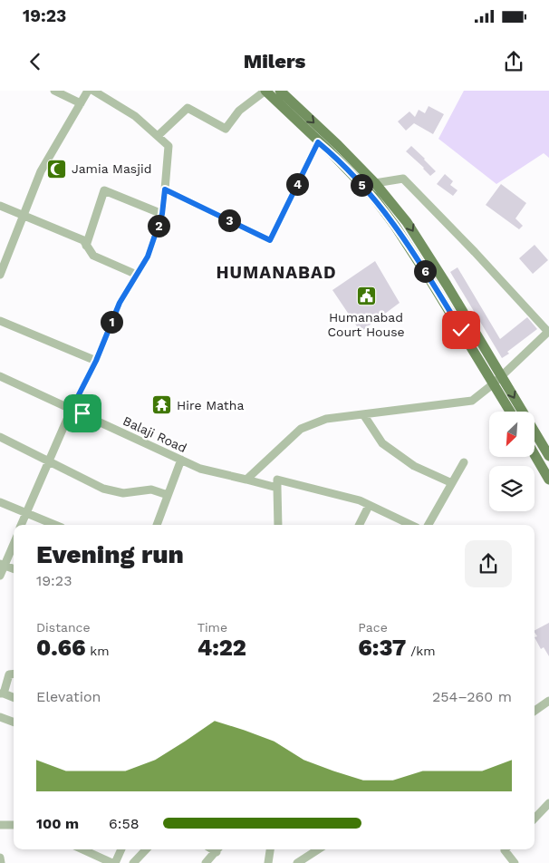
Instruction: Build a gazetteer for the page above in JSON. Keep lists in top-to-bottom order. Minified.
{"streets":{"street":["Balaji Road"]},"districts":["HUMANABAD"],"places":{"mosque":["Jamia Masjid"],"public building":["Humanabad Court House"],"temple":["Hire Matha"]},"north":"bottom left","page":{"status":"19:23","header":"Milers","pins":["4","5","3","2","6","1"],"heading":["Evening run","19:23"],"stats":[["Distance","0.66 km"],["Time","4:22"],["Pace","6:37 /km"]],"chart":["Elevation","254–260 m"],"list":[{"name":"100 m","note":"6:58"}]}}
